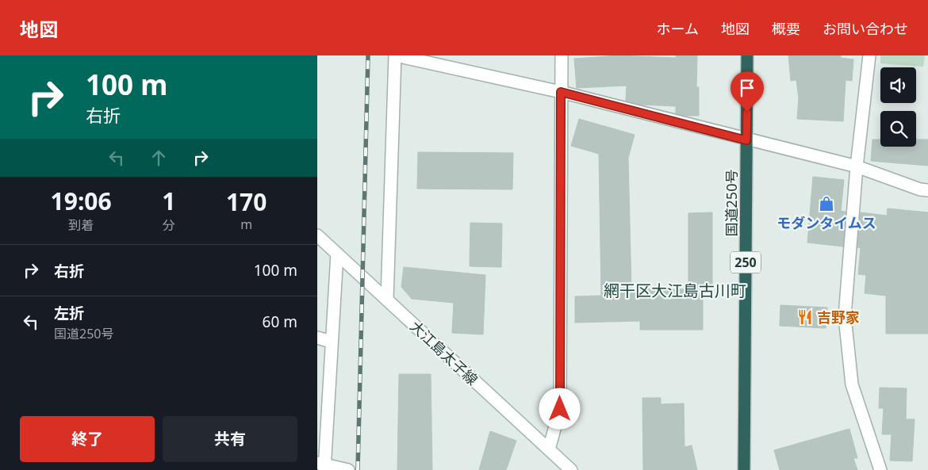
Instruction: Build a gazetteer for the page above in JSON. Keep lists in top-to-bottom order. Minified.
{"streets":{"highway":["国道250号","250"],"street":["大江島太子線"]},"districts":["網干区大江島古川町"],"places":{"shop":["モダンタイムス"],"restaurant":["吉野家"]},"page":{"header":"地図","nav":["ホーム","地図","概要","お問い合わせ"],"turn":["100 m","右折"],"eta":["19:06","到着","1","分","170","m"],"list":[{"name":"右折","value":"100 m"},{"name":"左折","note":"国道250号","value":"60 m"}],"buttons":["終了","共有"]}}
